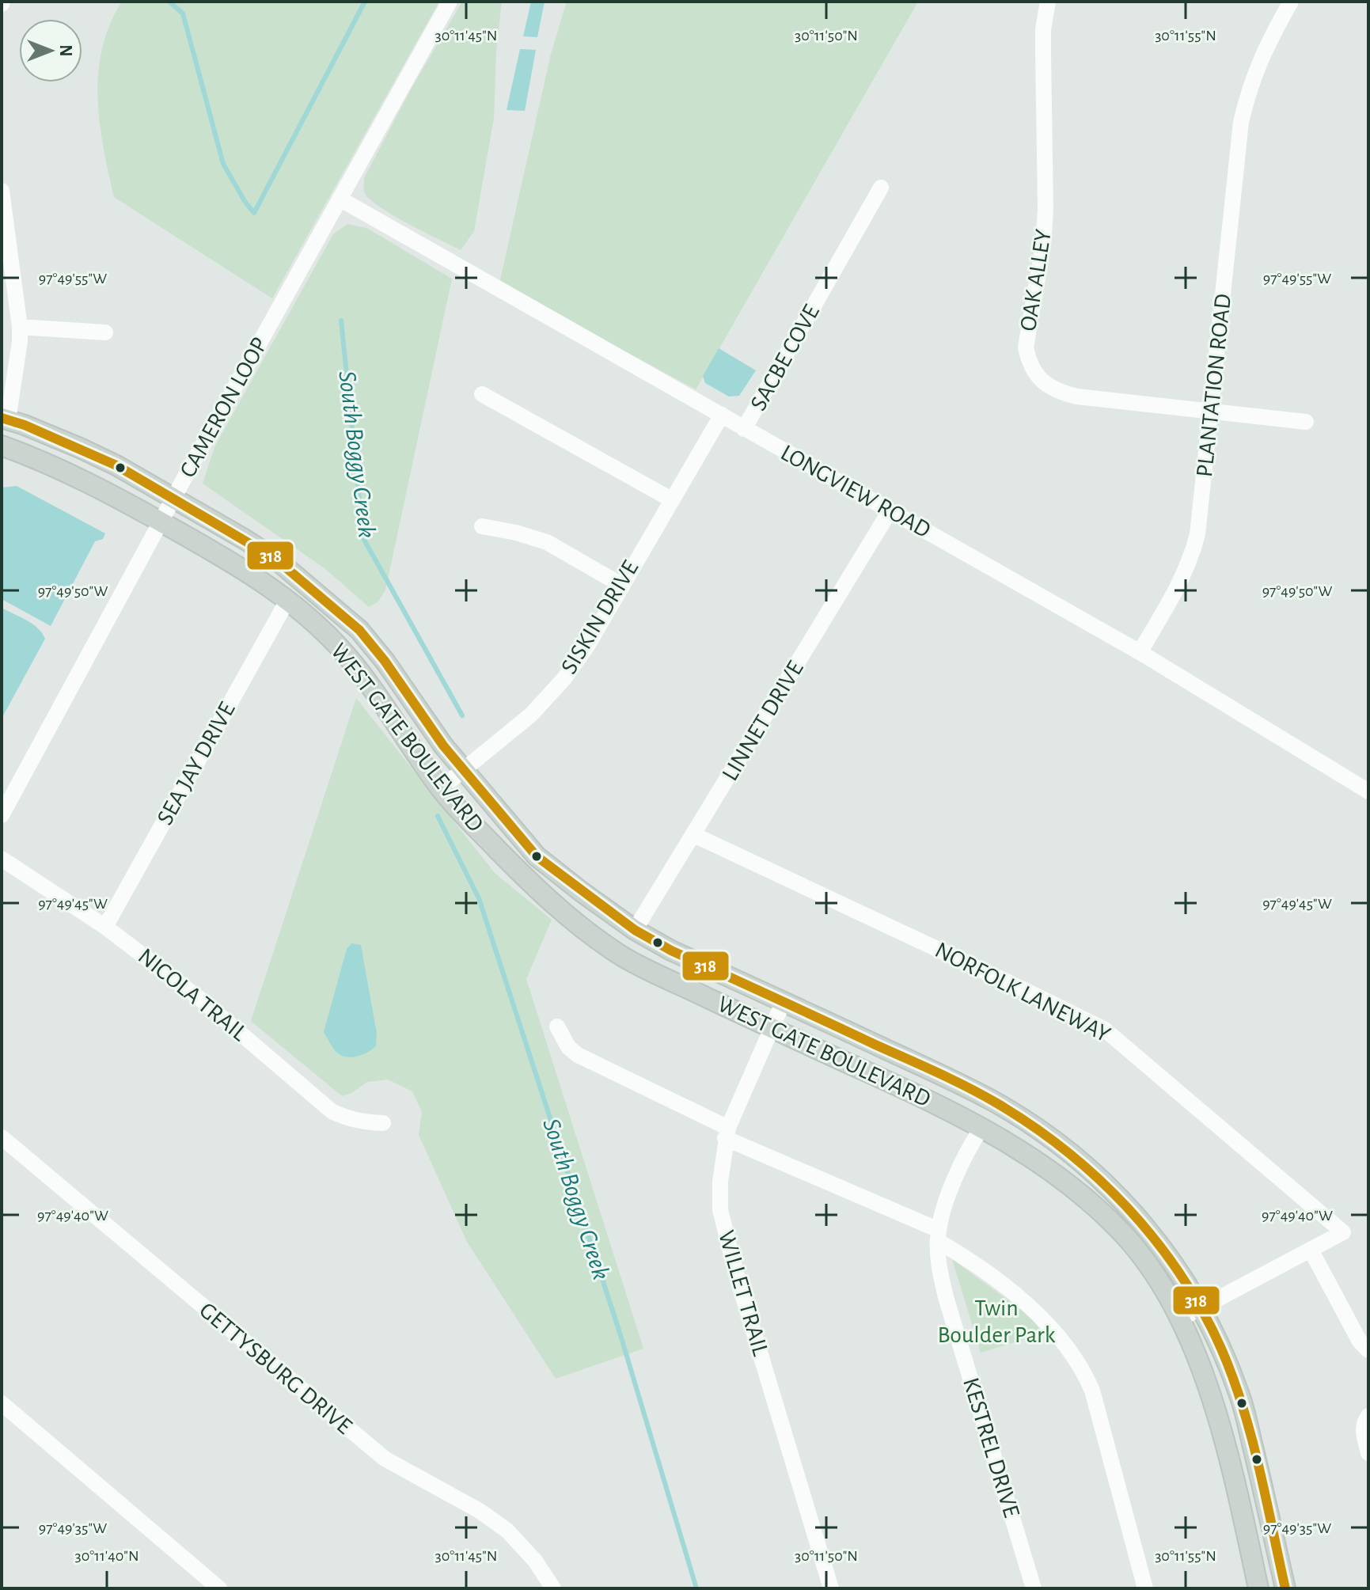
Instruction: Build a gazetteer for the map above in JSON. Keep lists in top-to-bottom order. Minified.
{"streets":{"main road":["WEST GATE BOULEVARD"],"street":["OAK ALLEY","SACBE COVE","PLANTATION ROAD","CAMERON LOOP","LONGVIEW ROAD","SISKIN DRIVE","LINNET DRIVE","SEA JAY DRIVE","NORFOLK LANEWAY","NICOLA TRAIL","WILLET TRAIL","GETTYSBURG DRIVE","KESTREL DRIVE"]},"crossings":[["OAK ALLEY","PLANTATION ROAD"],["SACBE COVE","LONGVIEW ROAD"],["PLANTATION ROAD","LONGVIEW ROAD"],["CAMERON LOOP","LONGVIEW ROAD"],["CAMERON LOOP","WEST GATE BOULEVARD"],["LONGVIEW ROAD","SISKIN DRIVE"],["LONGVIEW ROAD","LINNET DRIVE"],["SISKIN DRIVE","WEST GATE BOULEVARD"],["LINNET DRIVE","WEST GATE BOULEVARD"],["LINNET DRIVE","NORFOLK LANEWAY"],["WEST GATE BOULEVARD","SEA JAY DRIVE"],["WEST GATE BOULEVARD","WILLET TRAIL"],["WEST GATE BOULEVARD","KESTREL DRIVE"],["SEA JAY DRIVE","NICOLA TRAIL"]],"water":["South Boggy Creek"],"parks":["Twin Boulder Park"],"lines":["transit line 318"],"north":"right","coordinates":["30°11'45\"N","30°11'50\"N","30°11'55\"N","97°49'55\"W","97°49'50\"W","97°49'45\"W","97°49'40\"W","97°49'35\"W","30°11'40\"N"]}
